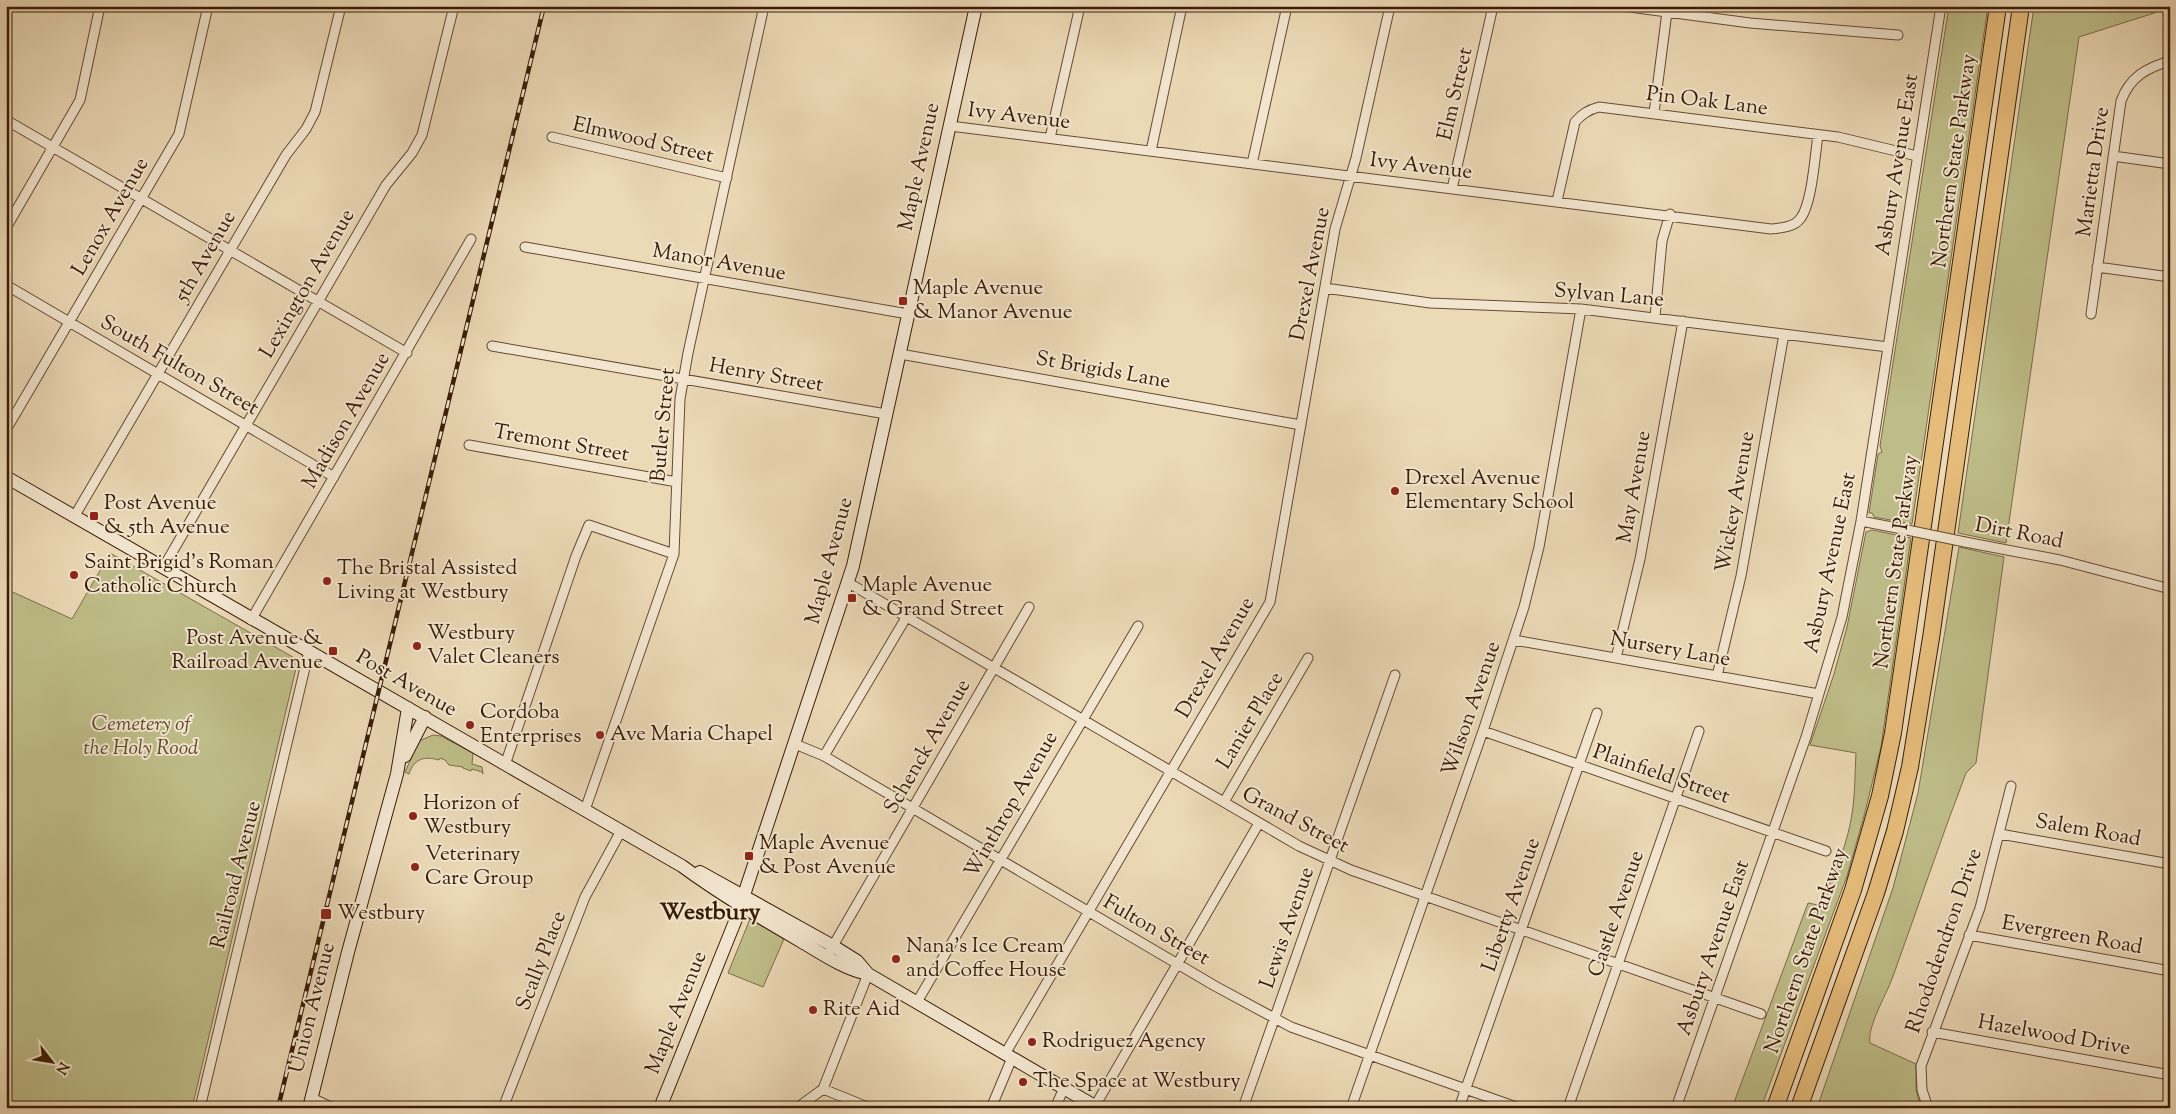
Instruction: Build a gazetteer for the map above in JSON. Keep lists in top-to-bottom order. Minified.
{"streets":{"highway":["Northern State Parkway"],"main road":["Maple Avenue","Post Avenue","Union Avenue"],"street":["Elm Street","Pin Oak Lane","Ivy Avenue","Elmwood Street","Asbury Avenue East","Marietta Drive","Lenox Avenue","5th Avenue","Manor Avenue","Drexel Avenue","Lexington Avenue","Sylvan Lane","South Fulton Street","St Brigids Lane","Henry Street","Madison Avenue","Butler Street","Tremont Street","May Avenue","Wickey Avenue","Dirt Road","Nursery Lane","Wilson Avenue","Lanier Place","Schenck Avenue","Plainfield Street","Winthrop Avenue","Grand Street","Salem Road","Railroad Avenue","Liberty Avenue","Castle Avenue","Lewis Avenue","Fulton Street","Evergreen Road","Rhododendron Drive","Scally Place","Hazelwood Drive"]},"crossings":[["Elm Street","Ivy Avenue"],["Pin Oak Lane","Ivy Avenue"],["Pin Oak Lane","Asbury Avenue East"],["Ivy Avenue","Maple Avenue"],["Ivy Avenue","Drexel Avenue"],["Elmwood Street","Butler Street"],["Asbury Avenue East","Sylvan Lane"],["Asbury Avenue East","Dirt Road"],["Asbury Avenue East","Nursery Lane"],["Asbury Avenue East","Plainfield Street"],["Asbury Avenue East","Grand Street"],["Maple Avenue","Manor Avenue"],["Maple Avenue","St Brigids Lane"],["Maple Avenue","Henry Street"],["Maple Avenue","Post Avenue"],["Maple Avenue","Grand Street"],["Maple Avenue","Fulton Street"],["Lenox Avenue","South Fulton Street"],["5th Avenue","South Fulton Street"],["5th Avenue","Post Avenue"],["Manor Avenue","Butler Street"],["Drexel Avenue","Sylvan Lane"],["Drexel Avenue","St Brigids Lane"],["Drexel Avenue","Post Avenue"],["Drexel Avenue","Grand Street"],["Drexel Avenue","Fulton Street"],["Lexington Avenue","South Fulton Street"],["Lexington Avenue","Post Avenue"],["Sylvan Lane","May Avenue"],["Sylvan Lane","Wickey Avenue"],["Sylvan Lane","Wilson Avenue"],["South Fulton Street","Madison Avenue"],["Henry Street","Butler Street"],["Madison Avenue","Post Avenue"],["Butler Street","Tremont Street"],["Butler Street","Post Avenue"],["May Avenue","Nursery Lane"],["Wickey Avenue","Nursery Lane"],["Nursery Lane","Wilson Avenue"],["Post Avenue","Schenck Avenue"],["Post Avenue","Winthrop Avenue"],["Post Avenue","Railroad Avenue"],["Post Avenue","Scally Place"],["Post Avenue","Union Avenue"],["Wilson Avenue","Plainfield Street"],["Wilson Avenue","Grand Street"],["Wilson Avenue","Fulton Street"],["Lanier Place","Grand Street"],["Schenck Avenue","Grand Street"],["Schenck Avenue","Fulton Street"],["Plainfield Street","Liberty Avenue"],["Plainfield Street","Castle Avenue"],["Winthrop Avenue","Grand Street"],["Winthrop Avenue","Fulton Street"],["Grand Street","Liberty Avenue"],["Grand Street","Castle Avenue"],["Grand Street","Lewis Avenue"],["Salem Road","Rhododendron Drive"],["Liberty Avenue","Fulton Street"],["Lewis Avenue","Fulton Street"],["Evergreen Road","Rhododendron Drive"],["Rhododendron Drive","Hazelwood Drive"]],"districts":["Westbury"],"parks":["Cemetery of the Holy Rood"],"places":{"transit":["Maple Avenue & Manor Avenue","Post Avenue & 5th Avenue","Maple Avenue & Grand Street","Post Avenue & Railroad Avenue","Maple Avenue & Post Avenue","Westbury"],"other":["Drexel Avenue Elementary School","Saint Brigid's Roman Catholic Church","The Bristal Assisted Living at Westbury","Westbury Valet Cleaners","Cordoba Enterprises","Ave Maria Chapel","Horizon of Westbury","Veterinary Care Group","Nana's Ice Cream and Coffee House","Rite Aid","Rodriguez Agency","The Space at Westbury"]},"north":"bottom right"}
